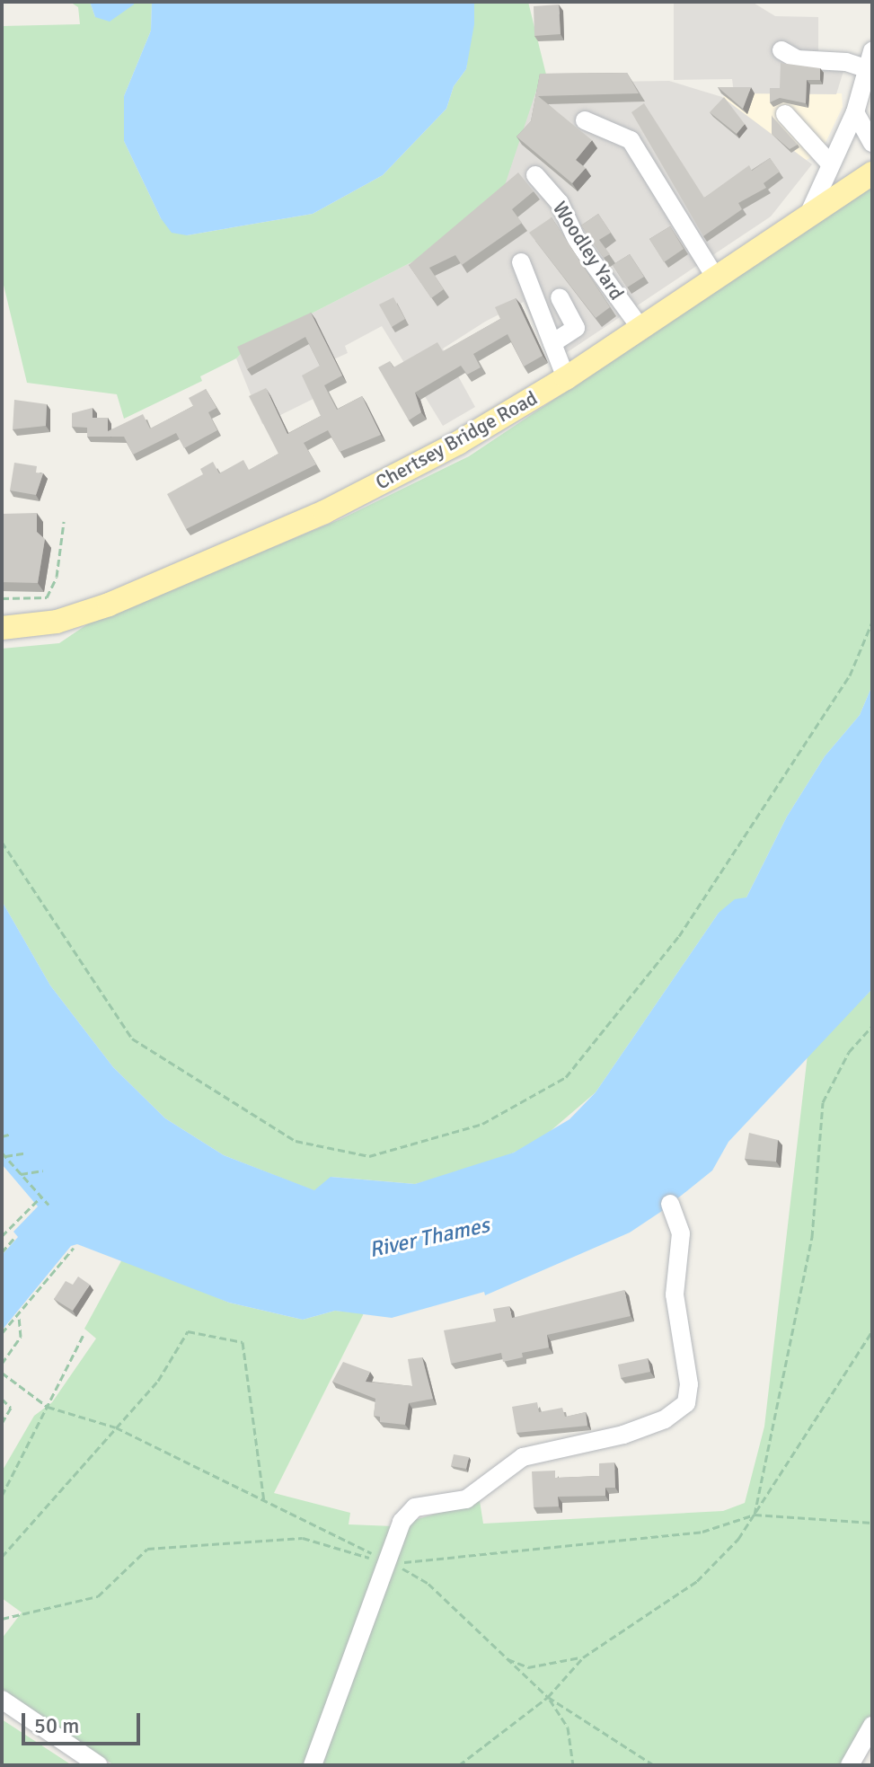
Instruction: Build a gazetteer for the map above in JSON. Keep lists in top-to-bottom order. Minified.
{"streets":{"main road":["Chertsey Bridge Road"],"street":["Woodley Yard"]},"crossings":[["Woodley Yard","Chertsey Bridge Road"]],"water":["River Thames"],"scale_bar":"50 m"}
